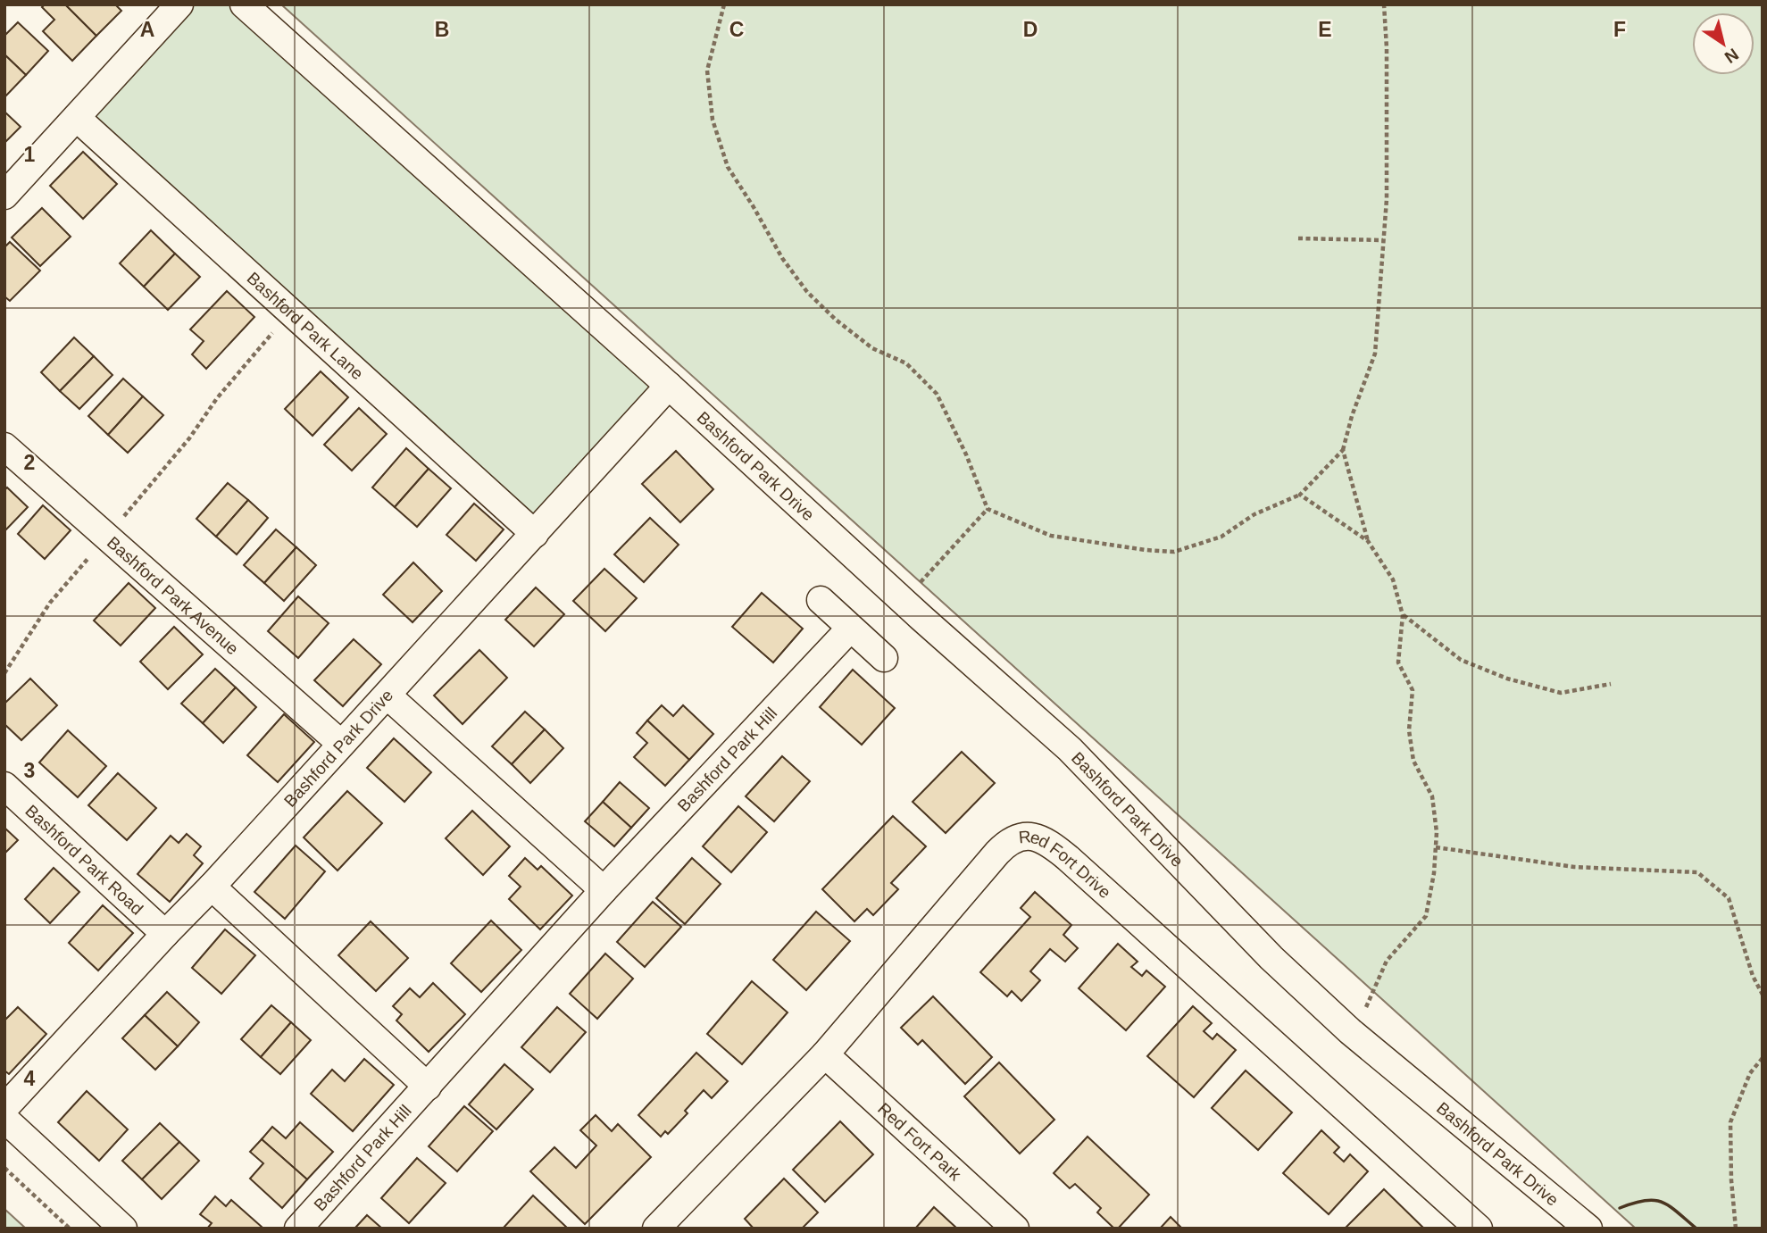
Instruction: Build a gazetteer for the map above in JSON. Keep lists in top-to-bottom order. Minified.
{"streets":{"street":["Bashford Park Lane","Bashford Park Drive","Bashford Park Avenue","Bashford Park Hill","Bashford Park Road","Red Fort Drive","Red Fort Park"]},"crossings":[["Bashford Park Lane","Bashford Park Drive"],["Bashford Park Drive","Bashford Park Avenue"],["Bashford Park Drive","Bashford Park Road"],["Red Fort Drive","Red Fort Park"]],"north":"bottom right","grid":{"columns":["A","B","C","D","E","F"],"rows":["1","2","3","4"]}}
